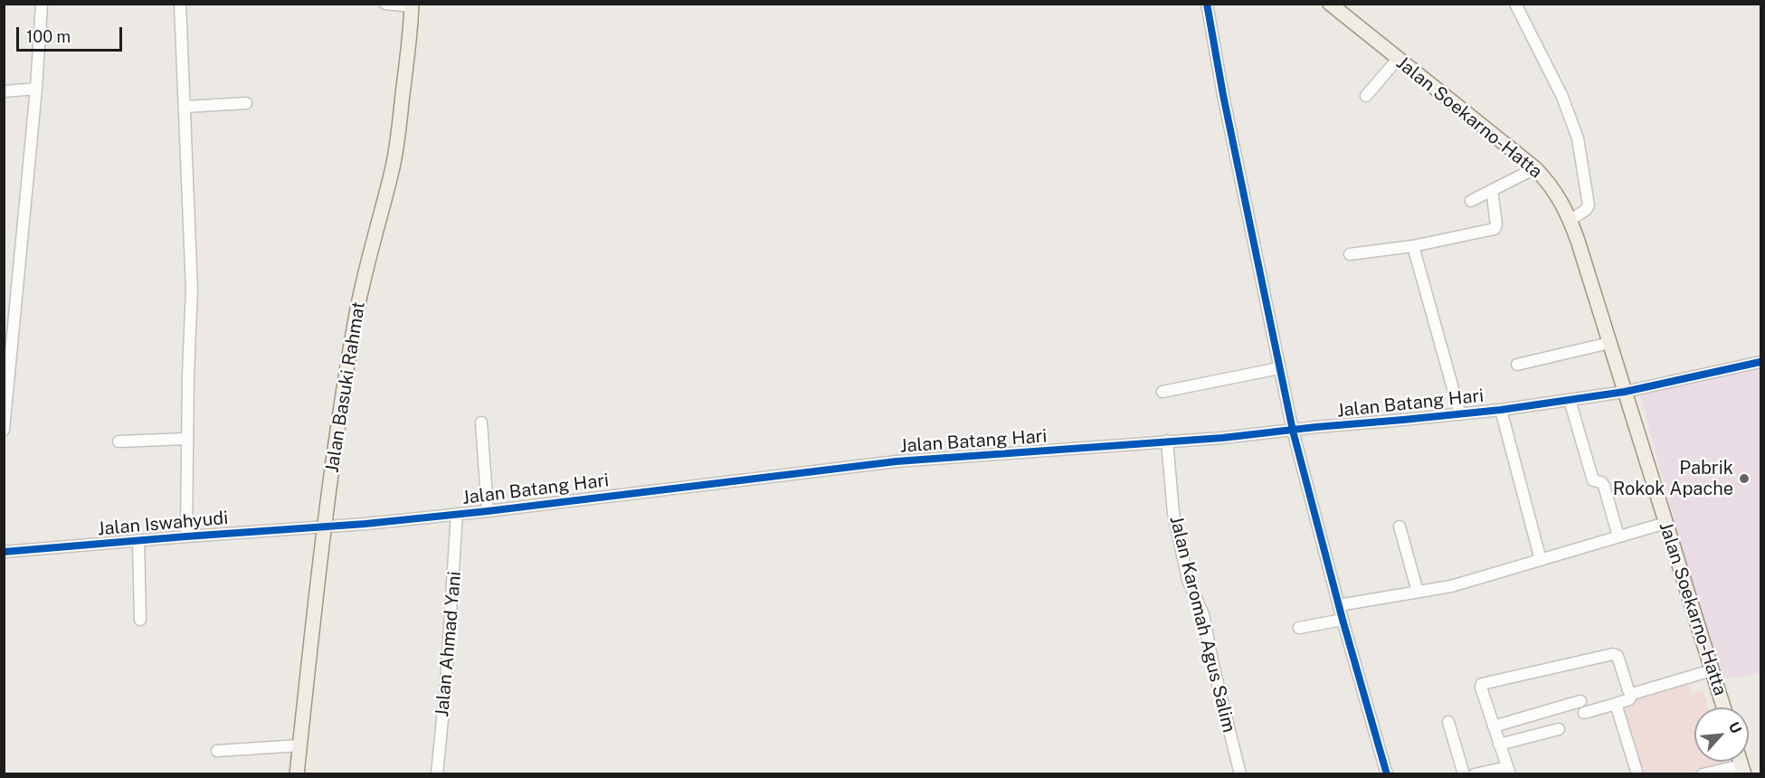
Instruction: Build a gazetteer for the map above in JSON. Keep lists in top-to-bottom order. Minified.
{"streets":{"main road":["Jalan Soekarno-Hatta","Jalan Basuki Rahmat"],"street":["Jalan Batang Hari","Jalan Iswahyudi","Jalan Karomah Agus Salim","Jalan Ahmad Yani"]},"crossings":[["Jalan Soekarno-Hatta","Jalan Batang Hari"],["Jalan Basuki Rahmat","Jalan Batang Hari"],["Jalan Basuki Rahmat","Jalan Iswahyudi"],["Jalan Batang Hari","Jalan Iswahyudi"],["Jalan Batang Hari","Jalan Karomah Agus Salim"],["Jalan Batang Hari","Jalan Ahmad Yani"]],"places":["Pabrik Rokok Apache"],"scale_bar":"100 m","north":"top right"}
